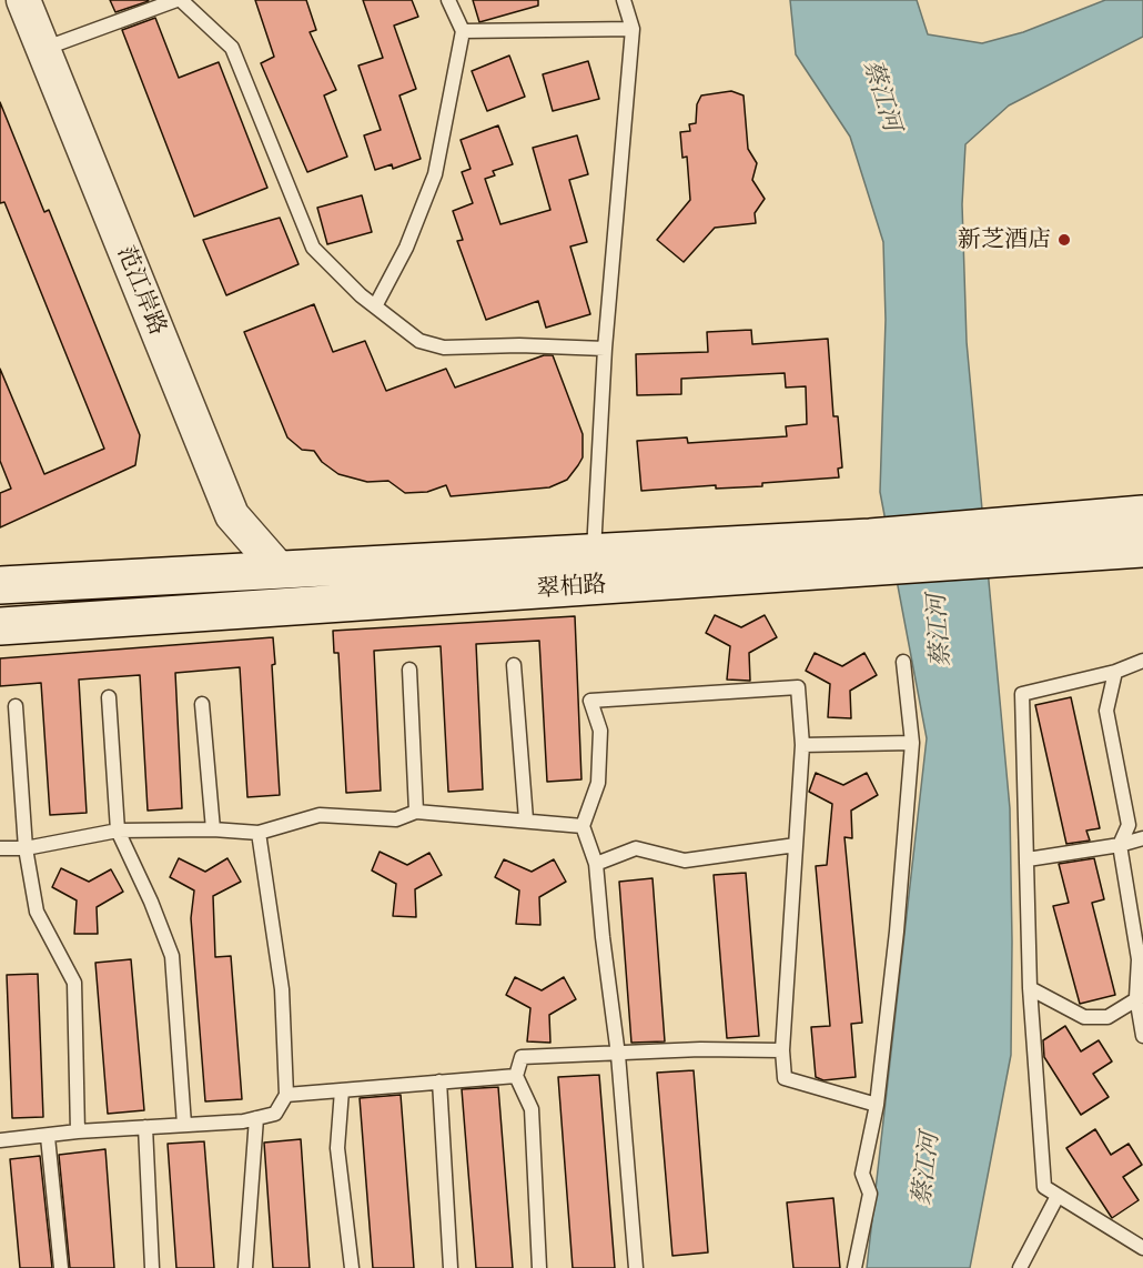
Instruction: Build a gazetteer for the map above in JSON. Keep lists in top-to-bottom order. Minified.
{"streets":{"main road":["翠柏路"],"street":["范江岸路"]},"crossings":[["范江岸路","翠柏路"]],"water":["蔡江河"],"places":["新芝酒店"]}
